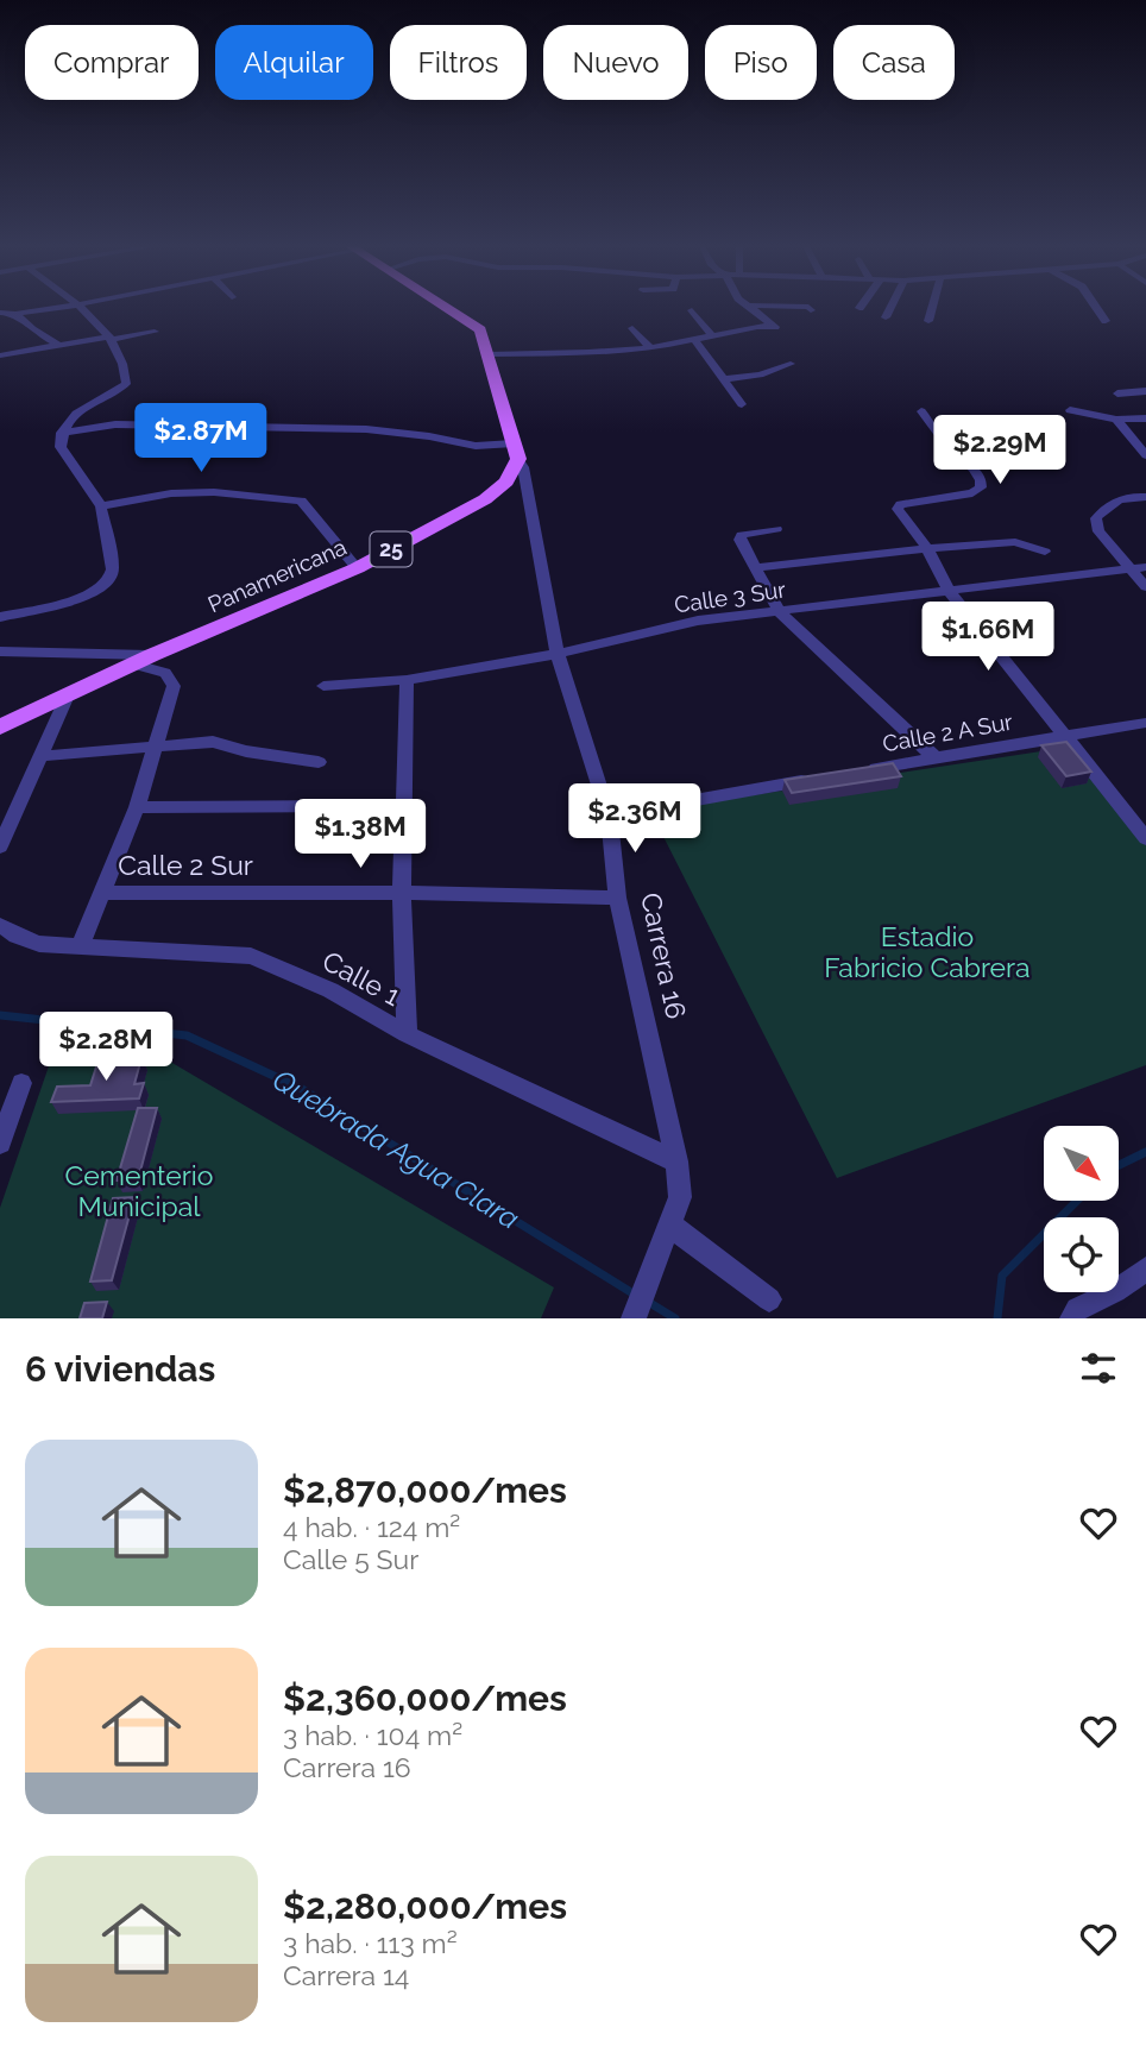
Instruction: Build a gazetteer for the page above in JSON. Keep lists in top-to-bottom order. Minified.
{"streets":{"main road":["25","Panamericana"],"street":["Calle 3 Sur","Calle 2 A Sur","Calle 2 Sur","Carrera 16","Calle 1"]},"crossings":[["Panamericana","Carrera 16"],["Calle 3 Sur","Carrera 16"],["Calle 2 Sur","Carrera 16"],["Carrera 16","Calle 1"]],"water":["Quebrada Agua Clara"],"parks":["Estadio Fabricio Cabrera","Cementerio Municipal"],"north":"bottom right","page":{"chip":["Comprar","Alquilar","Filtros","Nuevo","Piso","Casa"],"price":["$2.87M","$2.29M","$1.66M","$2.36M","$1.38M","$2.28M"],"heading":"6 viviendas","list":[{"name":"$2,870,000/mes","note":"4 hab. · 124 m² · Calle 5 Sur"},{"name":"$2,360,000/mes","note":"3 hab. · 104 m² · Carrera 16"},{"name":"$2,280,000/mes","note":"3 hab. · 113 m² · Carrera 14"}]}}
